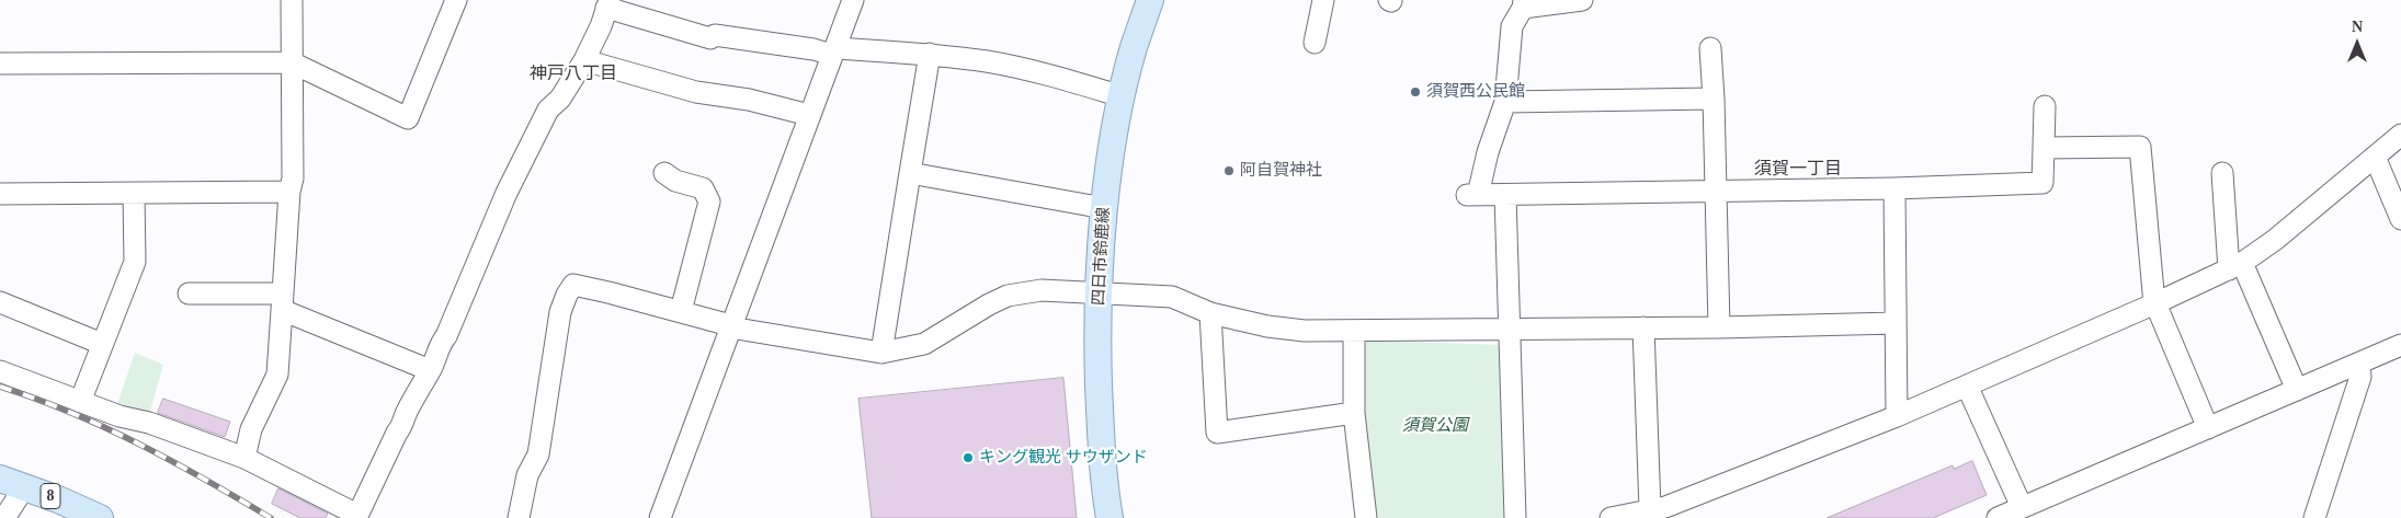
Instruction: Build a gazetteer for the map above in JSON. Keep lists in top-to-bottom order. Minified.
{"streets":{"main road":["四日市鈴鹿線","8"]},"districts":["神戸八丁目","須賀一丁目"],"parks":["須賀公園"],"places":["須賀西公民館","阿自賀神社","キング観光 サウザンド"],"north":"top"}
